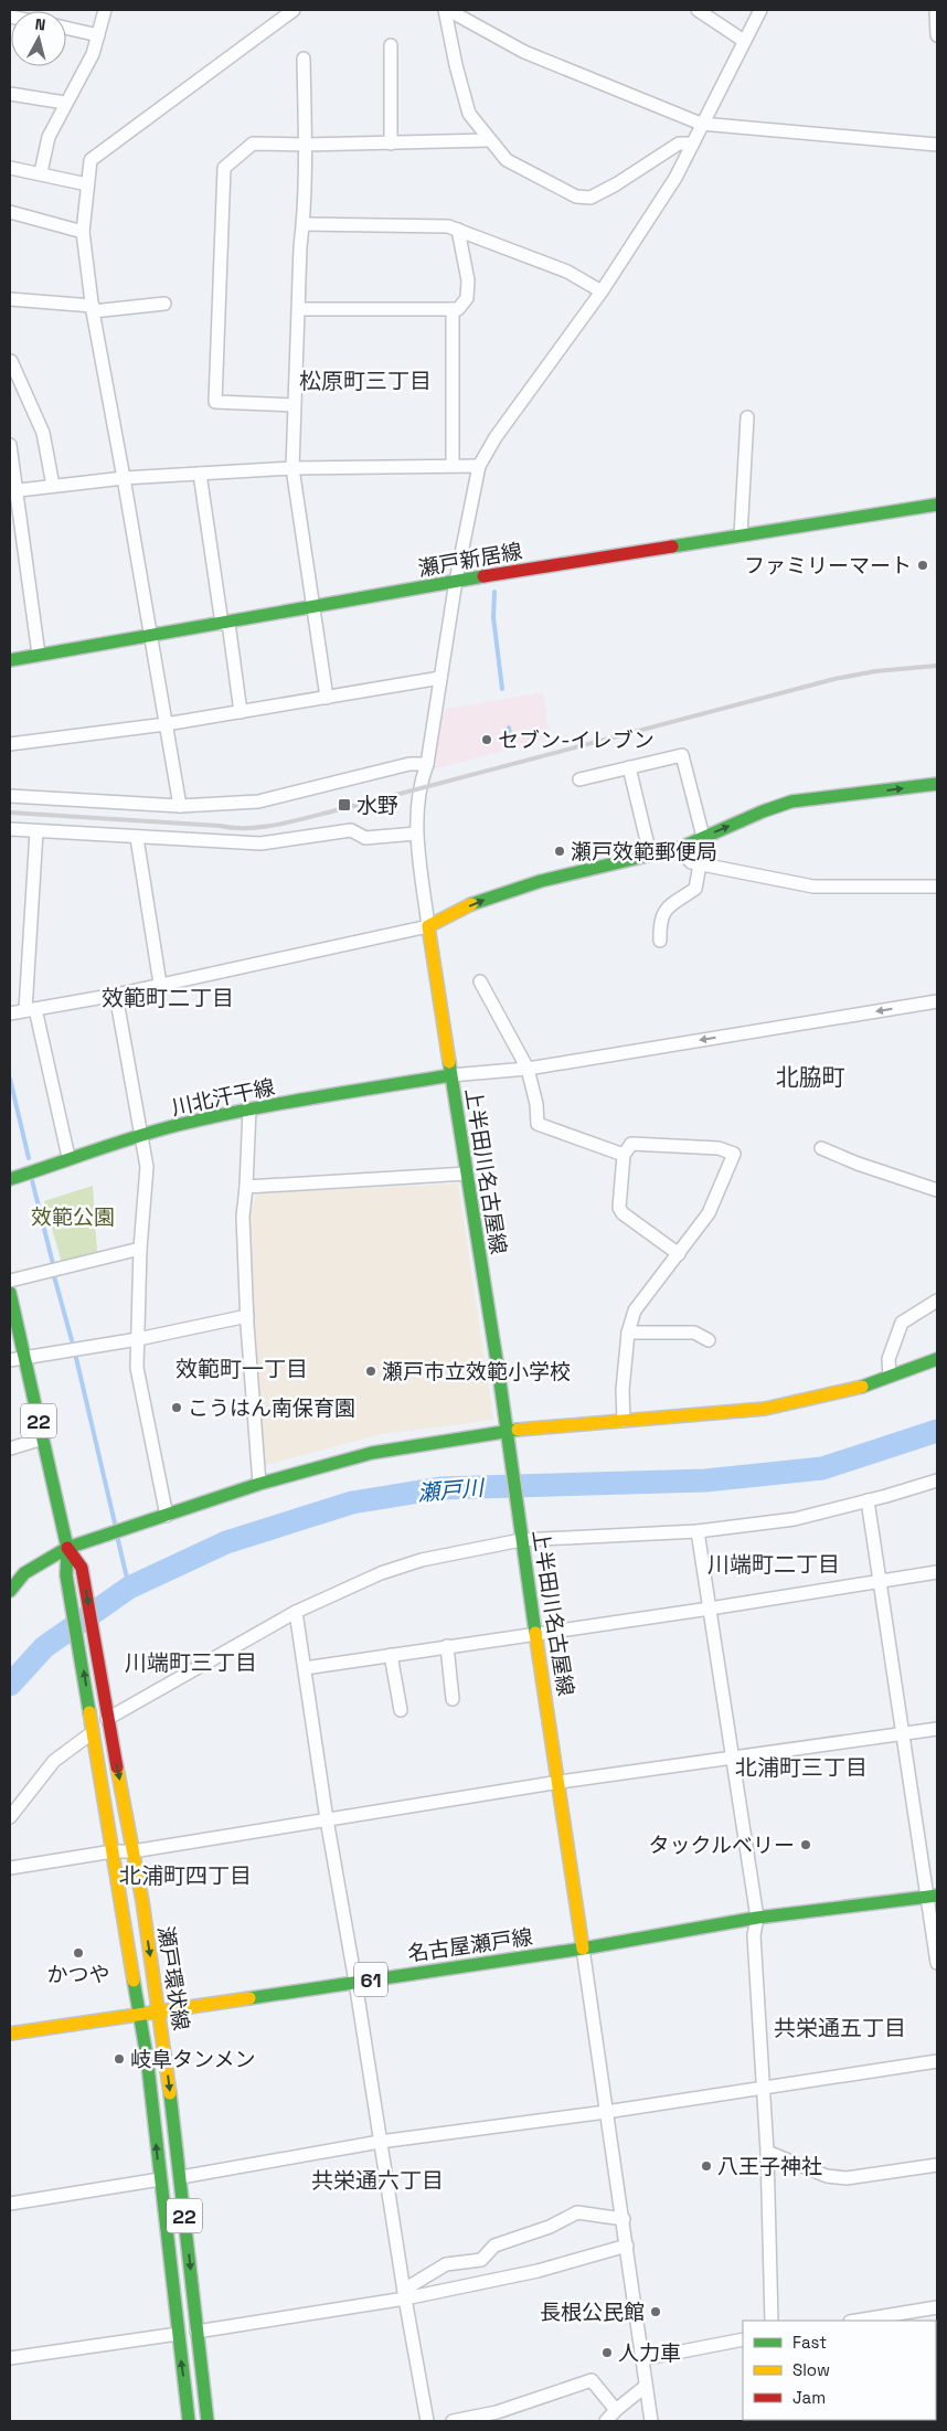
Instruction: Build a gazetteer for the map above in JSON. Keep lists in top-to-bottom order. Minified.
{"streets":{"main road":["瀬戸新居線","川北汗干線","上半田川名古屋線","22","名古屋瀬戸線","瀬戸環状線","61"]},"crossings":[["川北汗干線","上半田川名古屋線"],["上半田川名古屋線","名古屋瀬戸線"],["名古屋瀬戸線","瀬戸環状線"]],"districts":["松原町三丁目","效範町二丁目","北脇町","效範町一丁目","川端町二丁目","川端町三丁目","北浦町三丁目","北浦町四丁目","共栄通五丁目","共栄通六丁目"],"water":["瀬戸川"],"parks":["效範公園"],"places":{"other":["ファミリーマート","セブン-イレブン","瀬戸效範郵便局","瀬戸市立效範小学校","こうはん南保育園","タックルベリー","かつや","岐阜タンメン","八王子神社","長根公民館","人力車"],"transit":["水野"]},"legend":["Fast","Slow","Jam"],"north":"top"}
